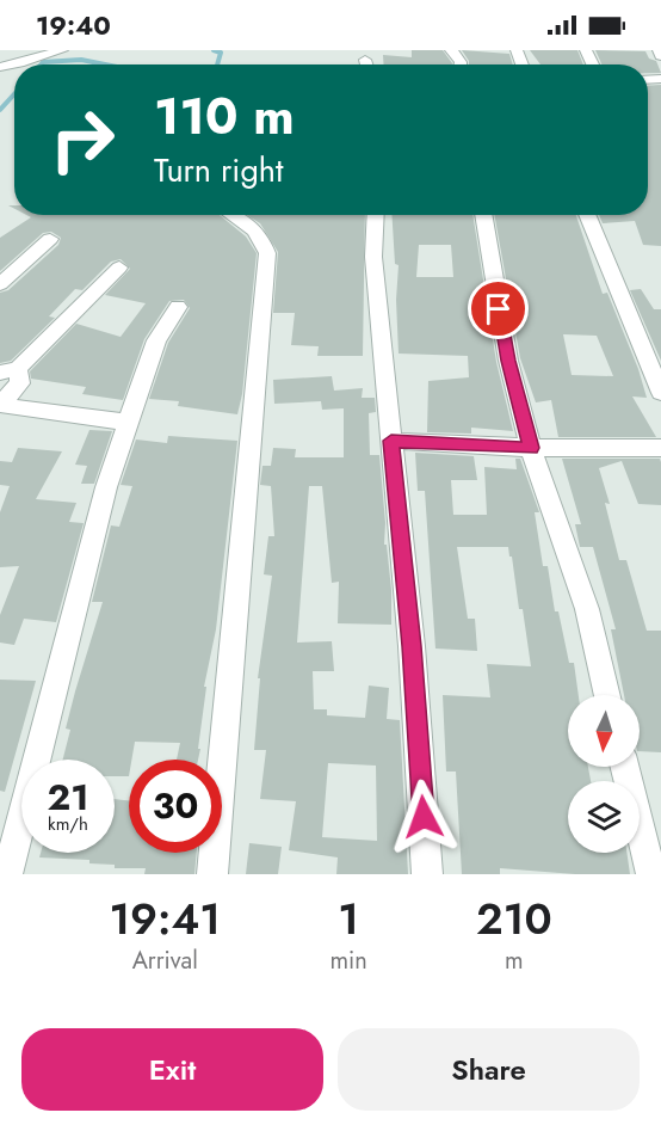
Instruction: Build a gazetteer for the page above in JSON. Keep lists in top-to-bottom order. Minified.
{"north":"bottom","page":{"status":"19:40","turn":["110 m","Turn right"],"speed":"21 km/h","limit":"30","eta":["19:41","Arrival","1","min","210","m"],"buttons":["Exit","Share"]}}
